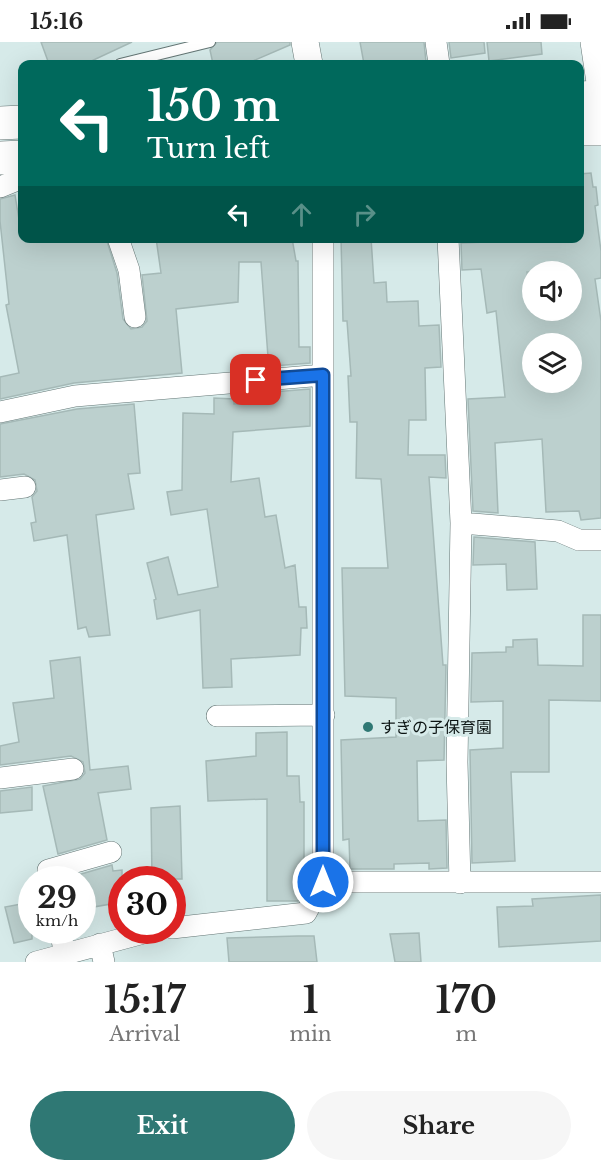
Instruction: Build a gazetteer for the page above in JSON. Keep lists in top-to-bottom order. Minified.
{"places":["すぎの子保育園"],"page":{"status":"15:16","turn":["150 m","Turn left"],"speed":"29 km/h","limit":"30","eta":["15:17","Arrival","1","min","170","m"],"buttons":["Exit","Share"]}}
